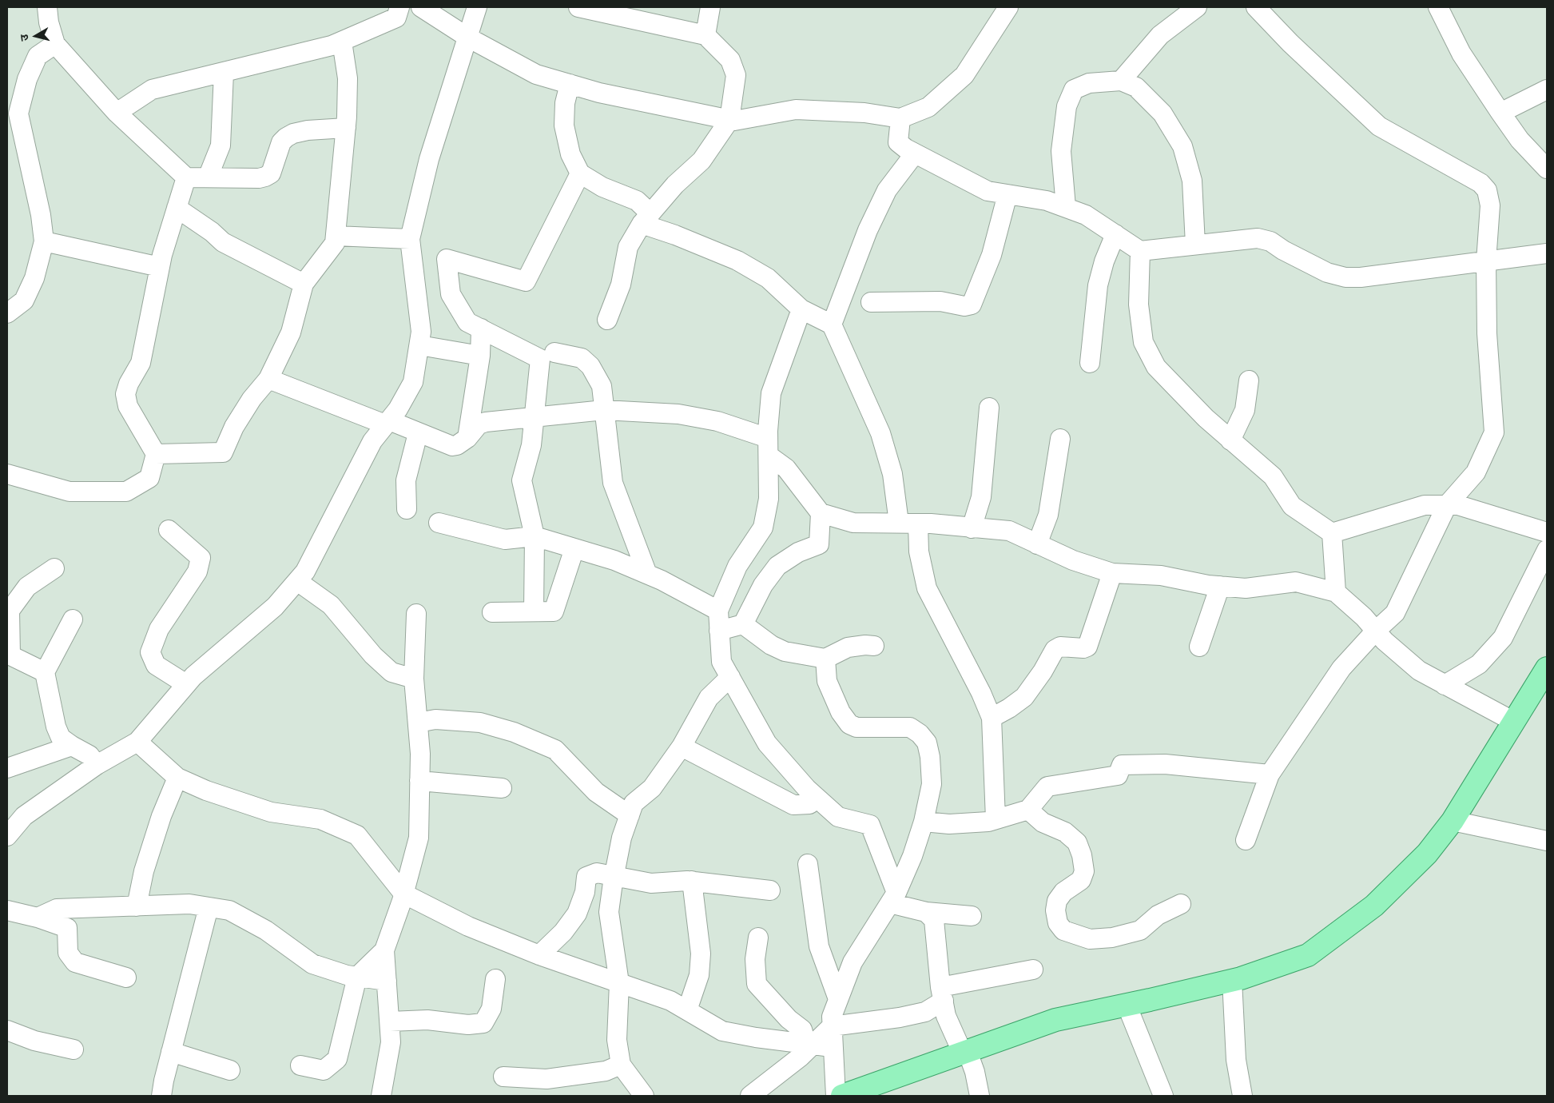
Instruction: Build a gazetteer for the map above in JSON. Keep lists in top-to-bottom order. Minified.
{"north":"left"}
